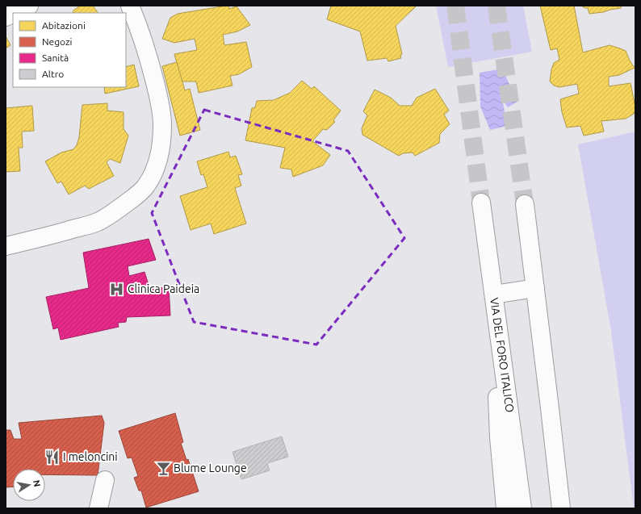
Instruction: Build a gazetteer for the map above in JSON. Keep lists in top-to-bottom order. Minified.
{"streets":{"main road":["VIA DEL FORO ITALICO"]},"places":{"hospital":["Clinica Paideia"],"restaurant":["I meloncini"],"bar":["Blume Lounge"]},"legend":["Abitazioni","Negozi","Sanità","Altro"],"north":"right"}
